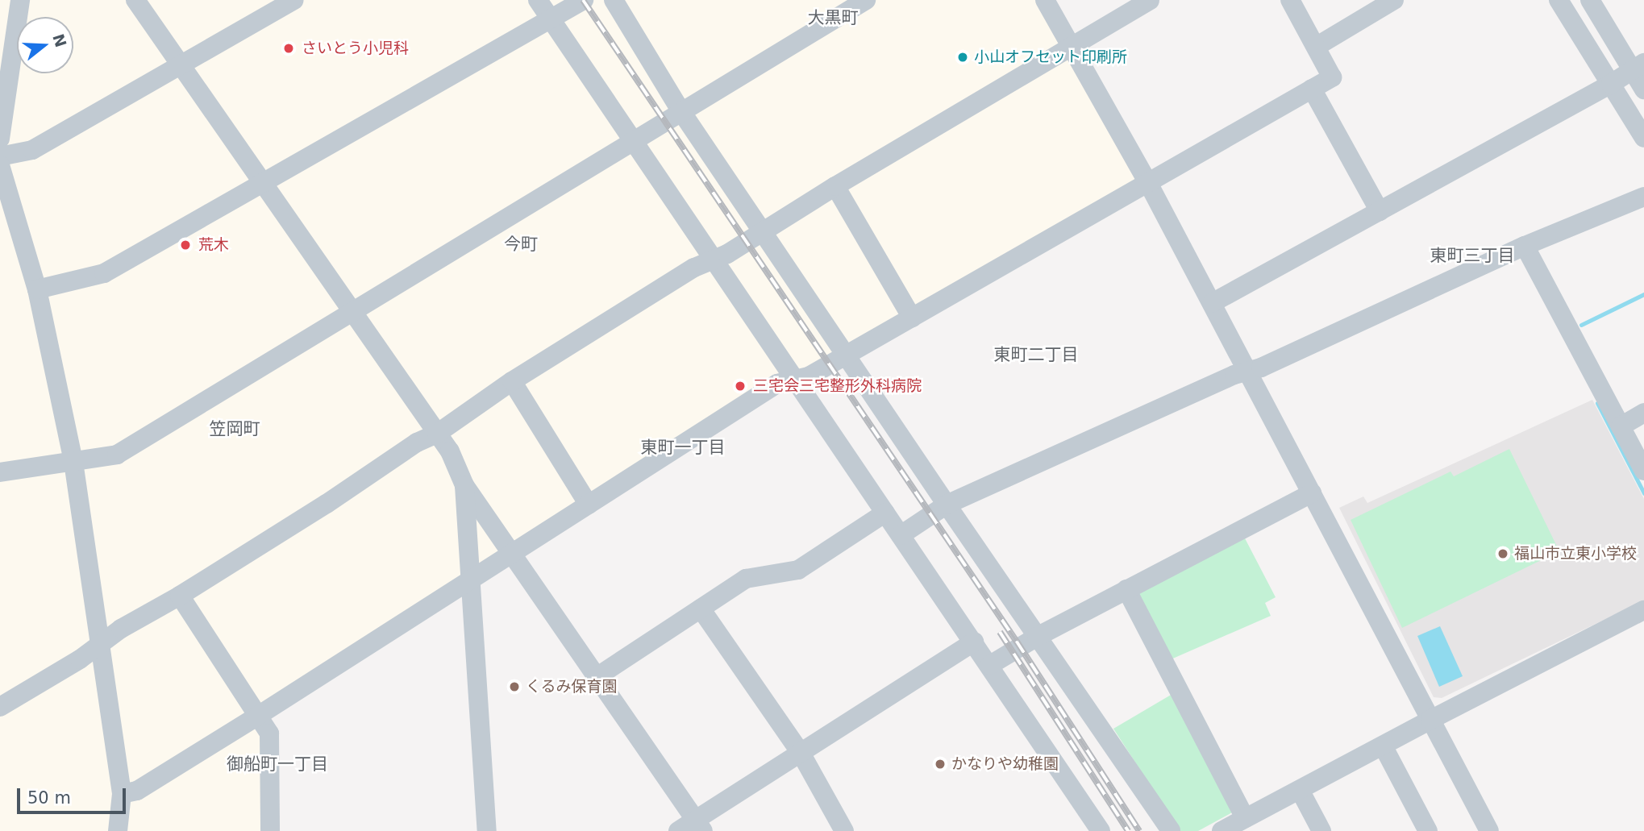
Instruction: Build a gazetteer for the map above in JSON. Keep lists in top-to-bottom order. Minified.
{"districts":["大黒町","今町","東町三丁目","東町二丁目","笠岡町","東町一丁目","御船町一丁目"],"places":["さいとう小児科","小山オフセット印刷所","荒木","三宅会三宅整形外科病院","福山市立東小学校","くるみ保育園","かなりや幼稚園"],"scale_bar":"50 m","north":"right"}
